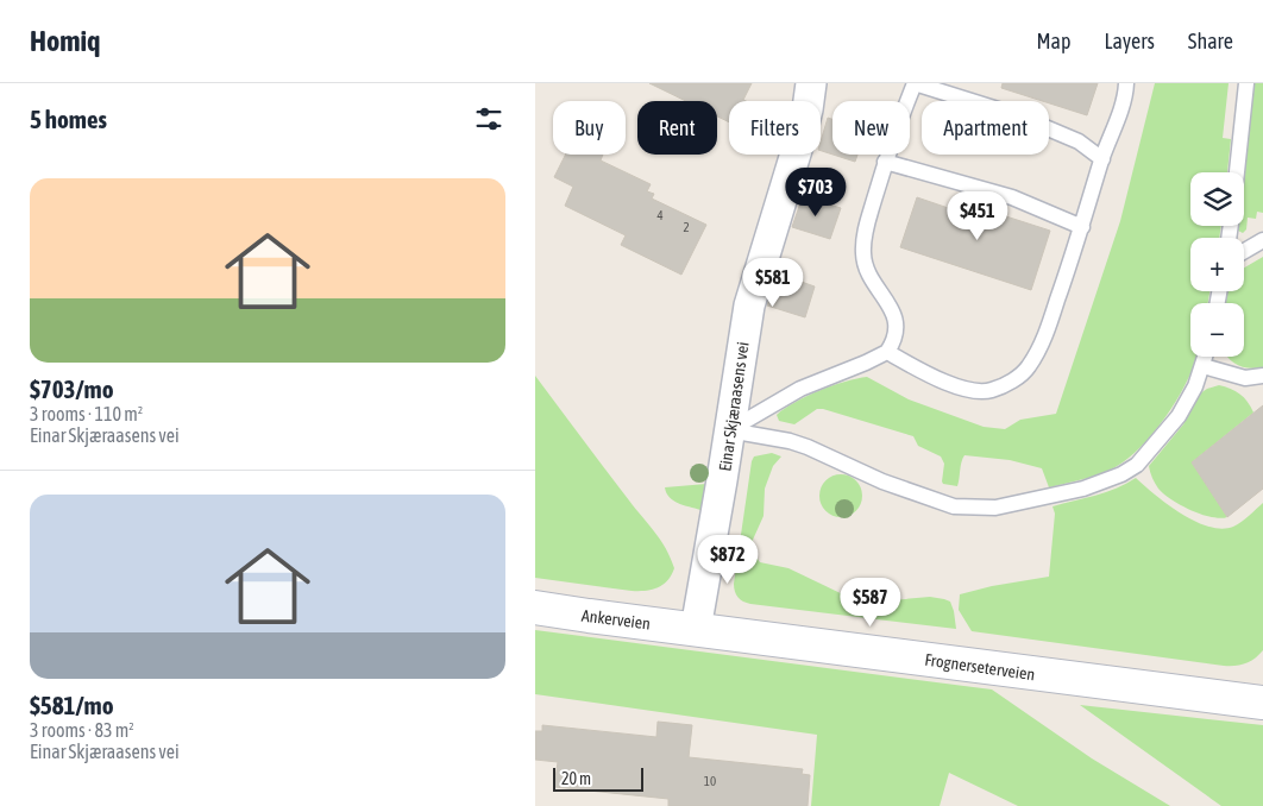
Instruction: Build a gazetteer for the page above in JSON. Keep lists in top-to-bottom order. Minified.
{"streets":{"main road":["Ankerveien","Frognerseterveien"],"street":["Einar Skjæraasens vei"]},"crossings":[["Einar Skjæraasens vei","Ankerveien"],["Einar Skjæraasens vei","Frognerseterveien"],["Ankerveien","Frognerseterveien"]],"house_numbers":["4","2","10"],"scale_bar":"20 m","page":{"header":"Homiq","nav":["Map","Layers","Share"],"heading":"5 homes","chip":["Buy","Rent","Filters","New","Apartment"],"list":[{"name":"$703/mo","note":"3 rooms · 110 m² · Einar Skjæraasens vei"},{"name":"$581/mo","note":"3 rooms · 83 m² · Einar Skjæraasens vei"}],"price":["$703","$451","$581","$872","$587"],"map_buttons":["+","−"],"scale":"20 m"}}
